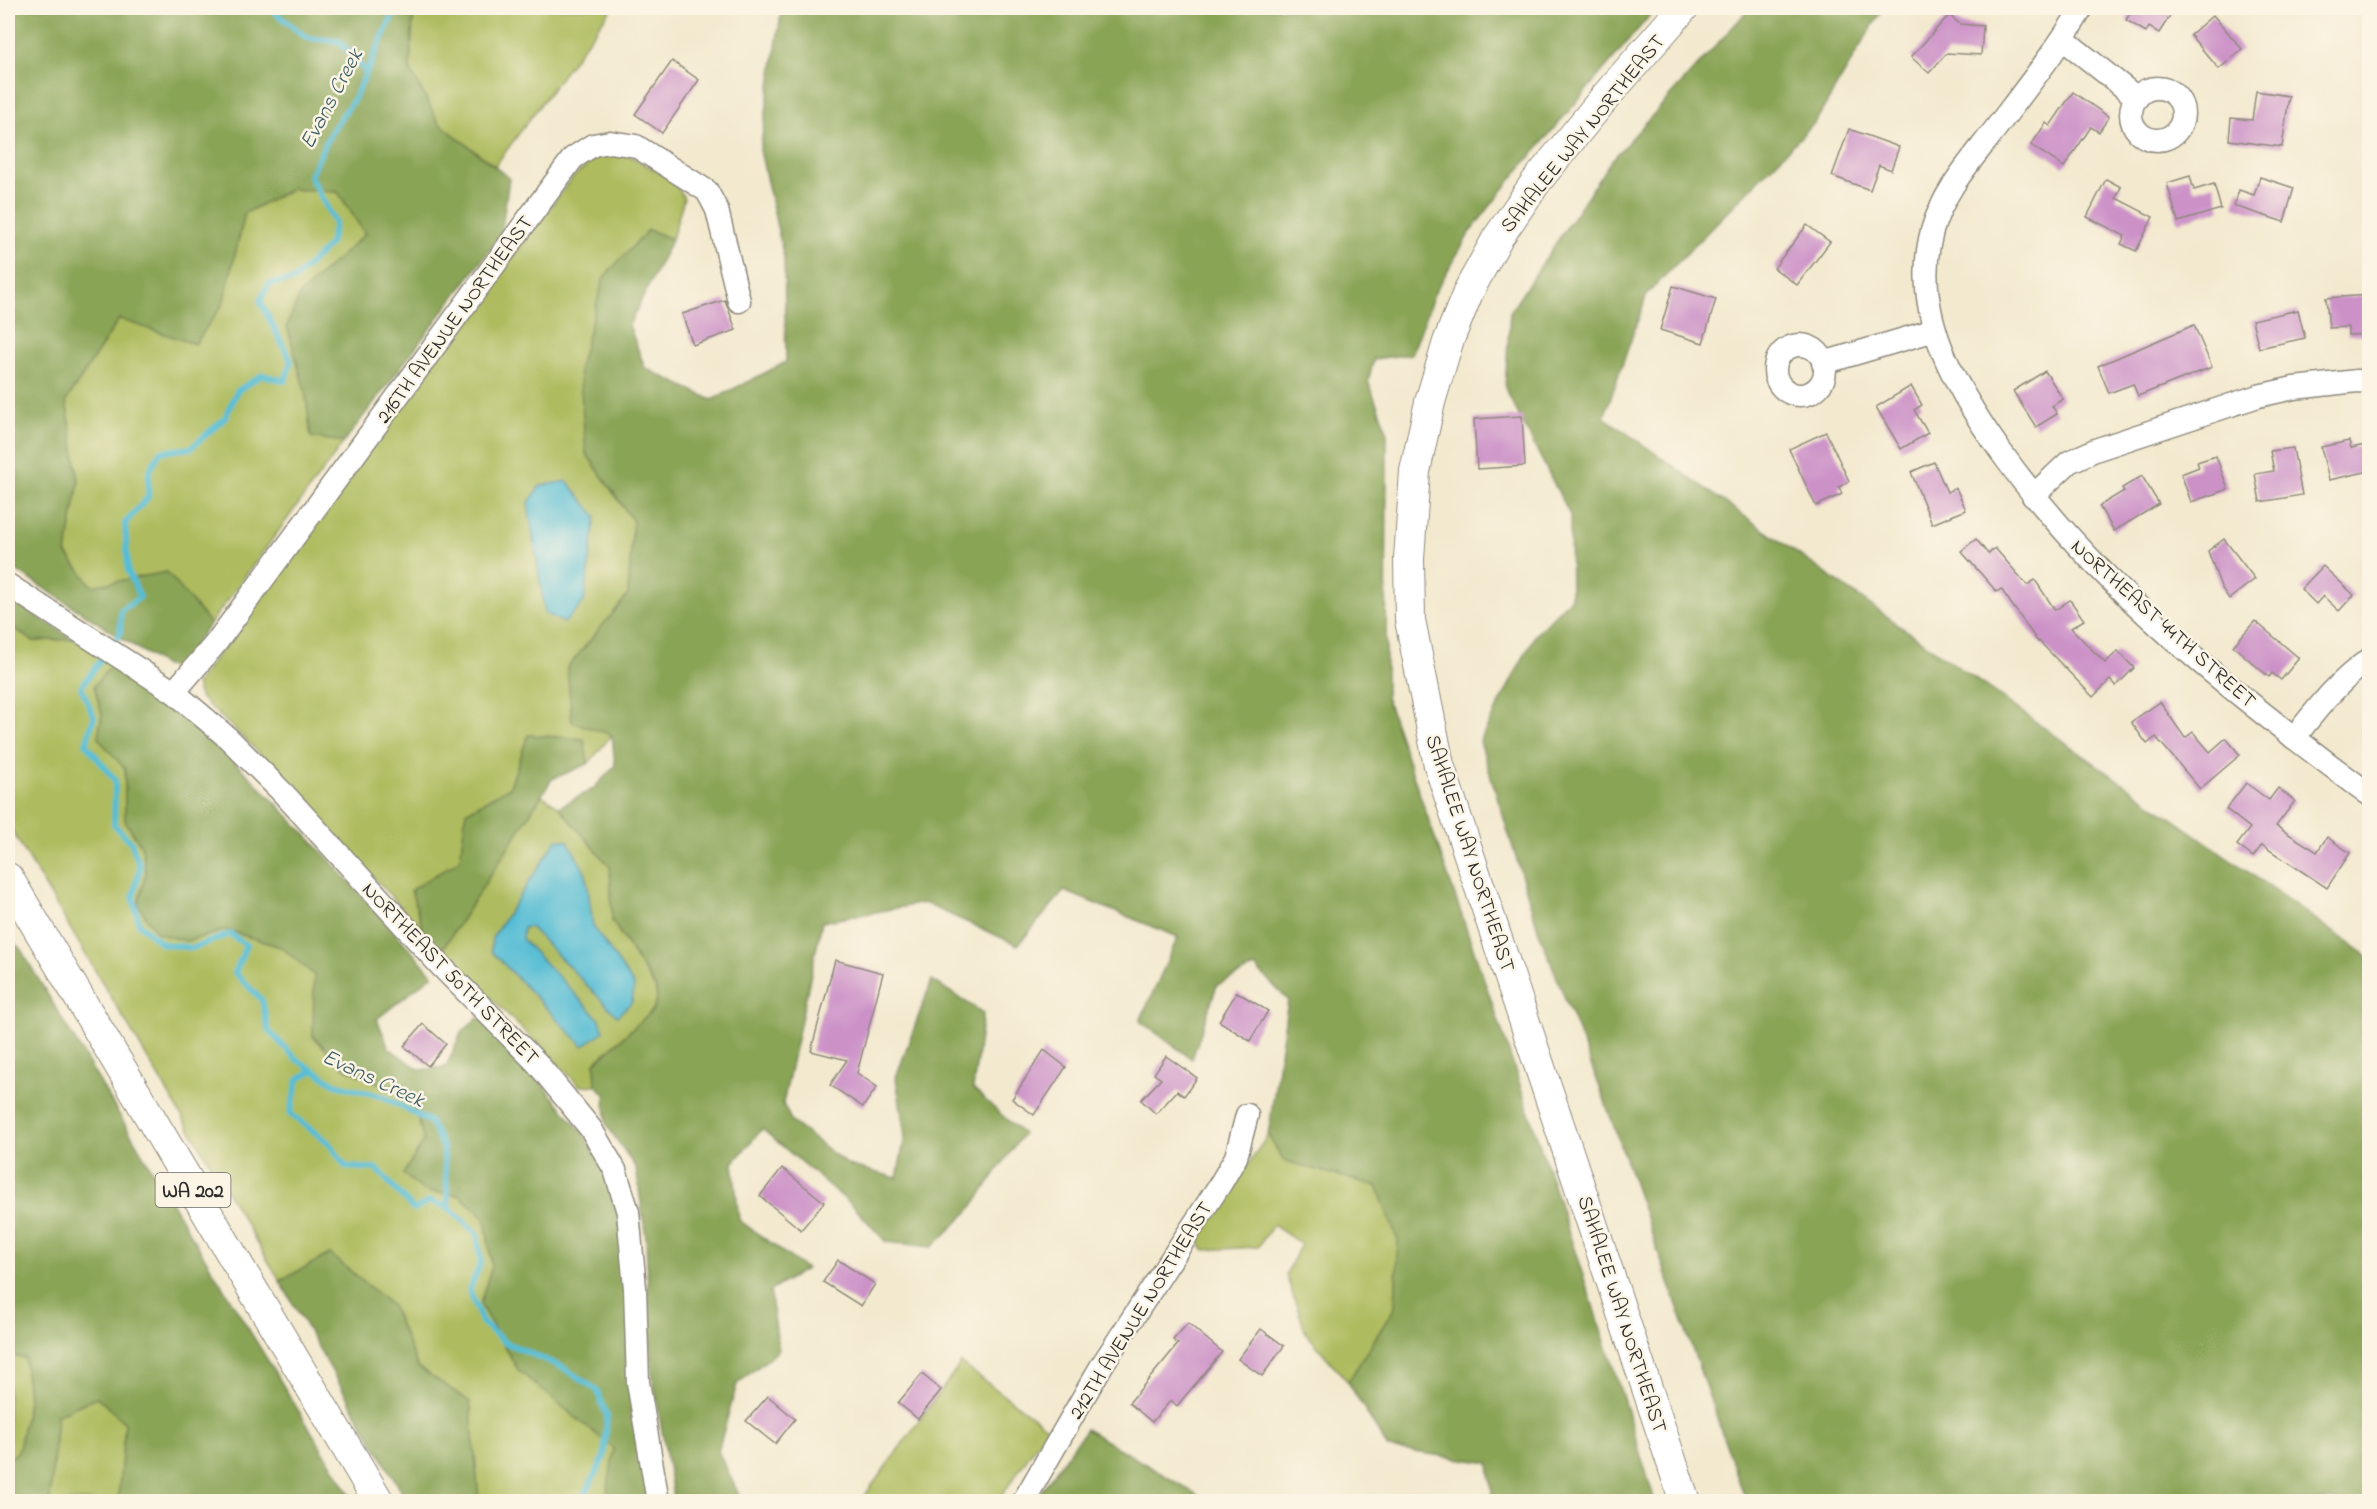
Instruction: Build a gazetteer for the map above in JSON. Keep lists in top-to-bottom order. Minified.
{"streets":{"main road":["SAHALEE WAY NORTHEAST","WA 202"],"street":["216TH AVENUE NORTHEAST","NORTHEAST 44TH STREET","NORTHEAST 50TH STREET","212TH AVENUE NORTHEAST"]},"crossings":[["216TH AVENUE NORTHEAST","NORTHEAST 50TH STREET"]],"water":["Evans Creek"]}
